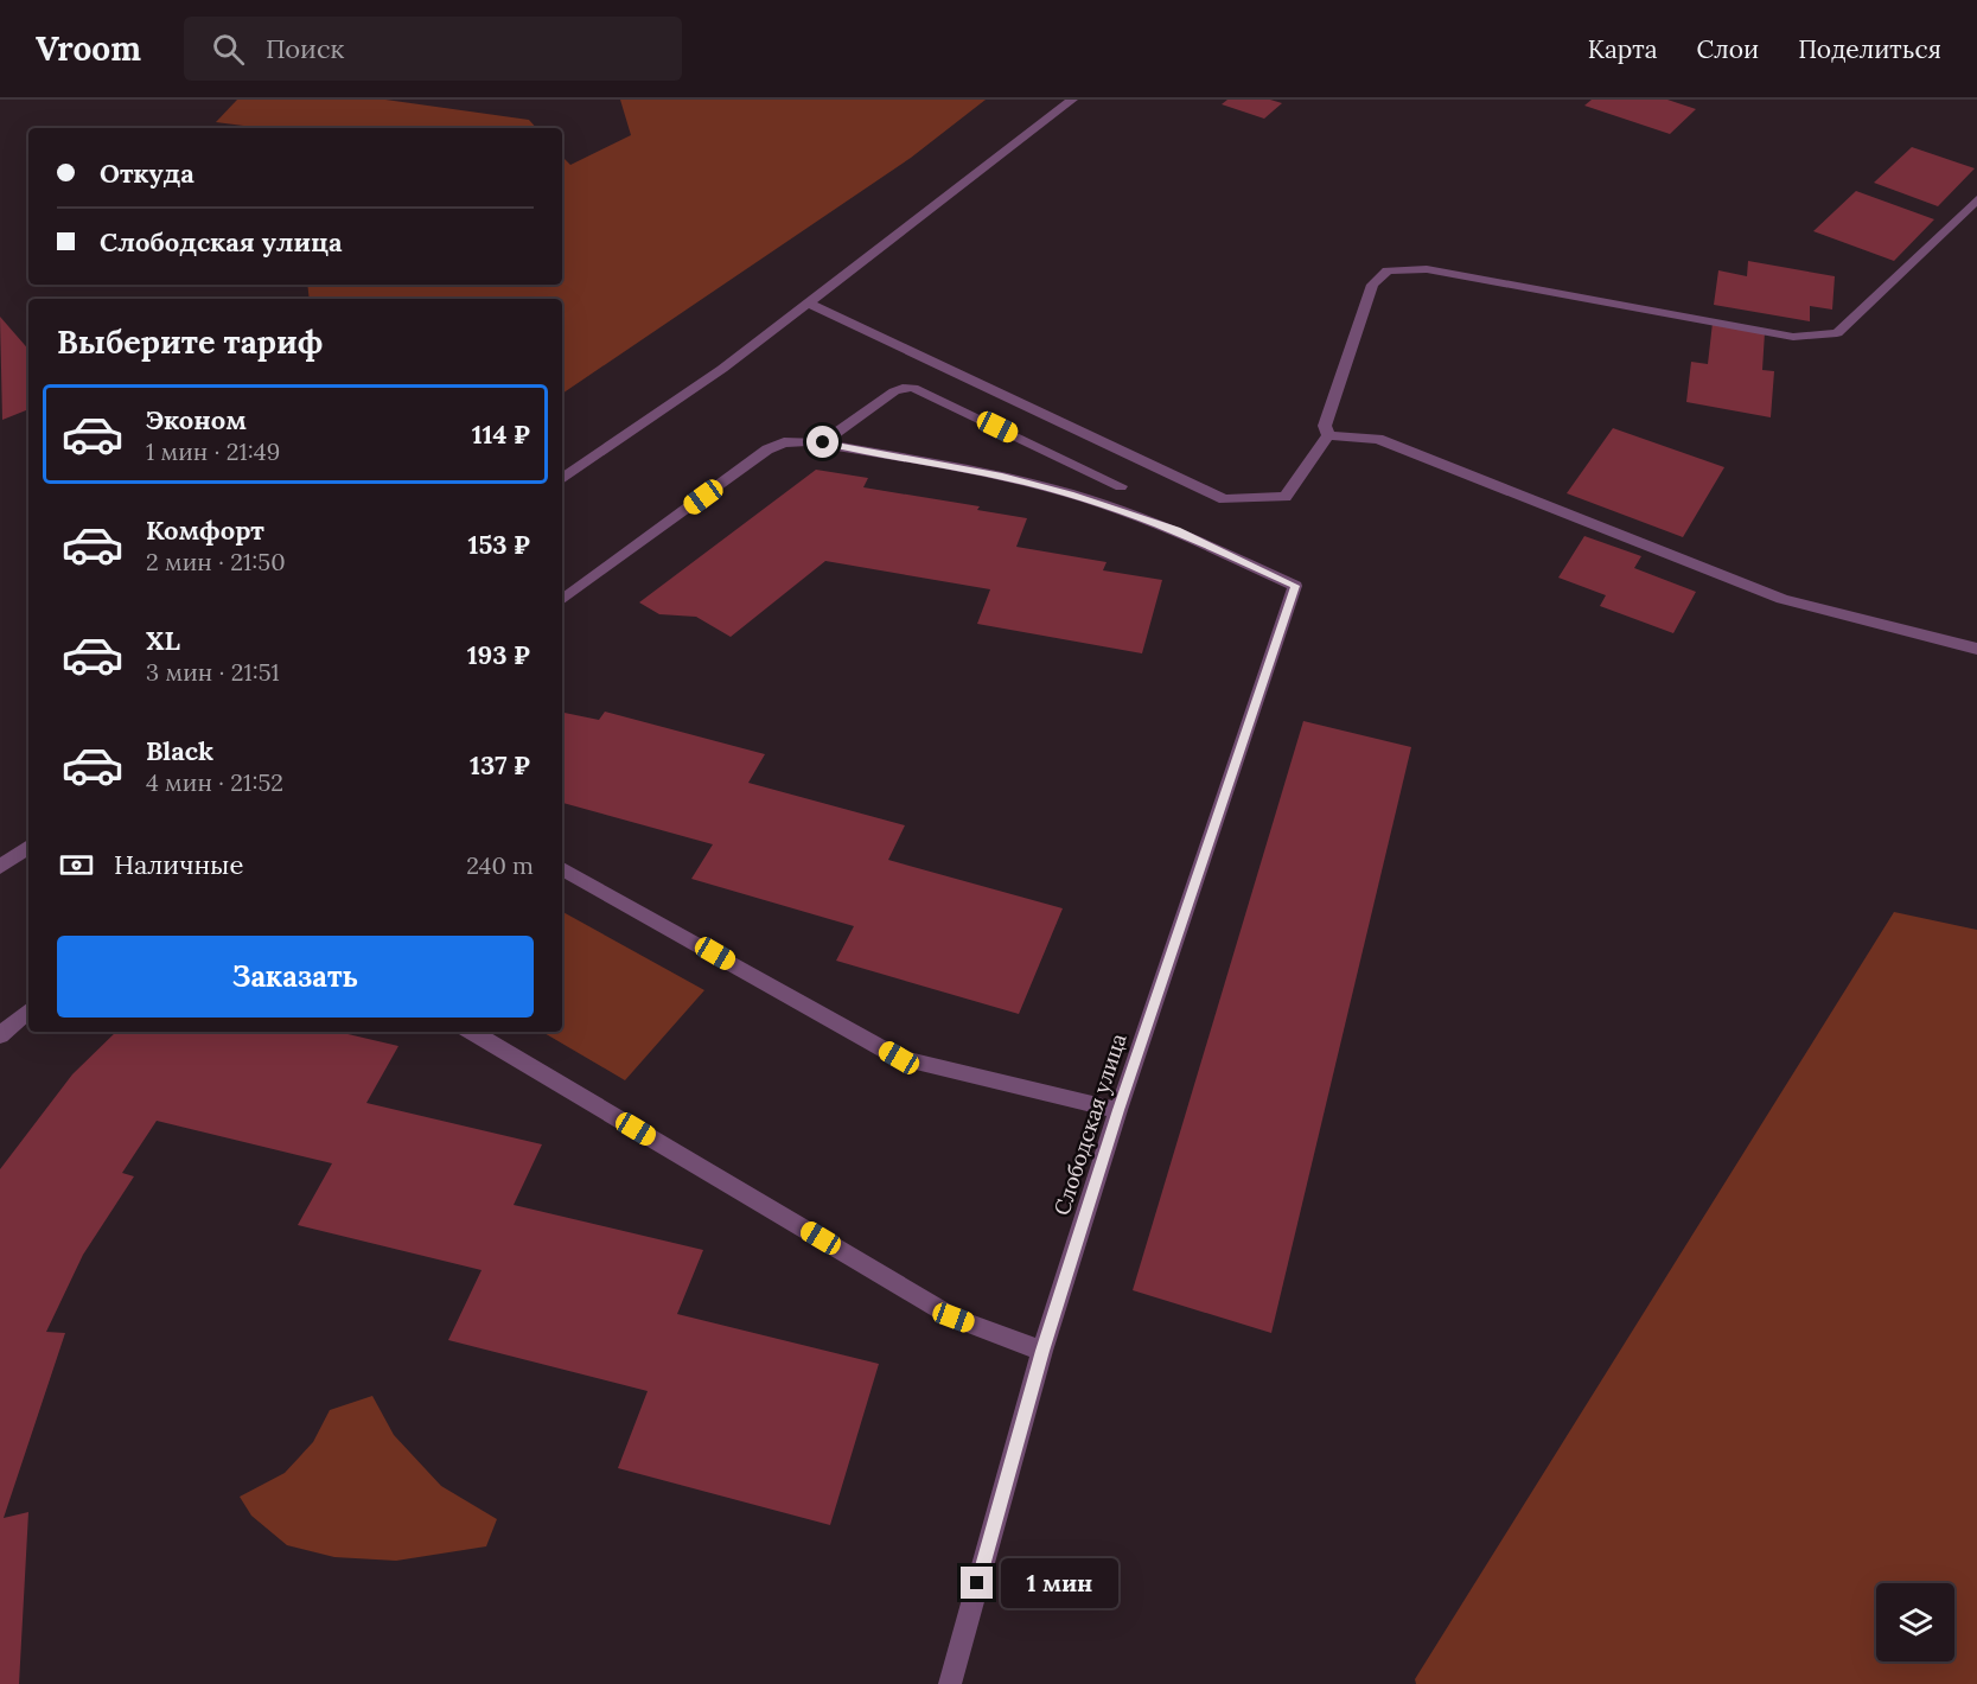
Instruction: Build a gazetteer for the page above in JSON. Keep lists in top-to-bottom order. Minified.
{"streets":{"street":["Слободская улица"]},"page":{"header":"Vroom","search":"Поиск","nav":["Карта","Слои","Поделиться"],"banner":["Откуда","Слободская улица"],"heading":"Выберите тариф","list":[{"name":"Эконом","note":"1 мин · 21:49","value":"114 ₽"},{"name":"Комфорт","note":"2 мин · 21:50","value":"153 ₽"},{"name":"XL","note":"3 мин · 21:51","value":"193 ₽"},{"name":"Black","note":"4 мин · 21:52","value":"137 ₽"}],"pay":["Наличные","240 m"],"buttons":"Заказать","bubble":"1 мин"}}
